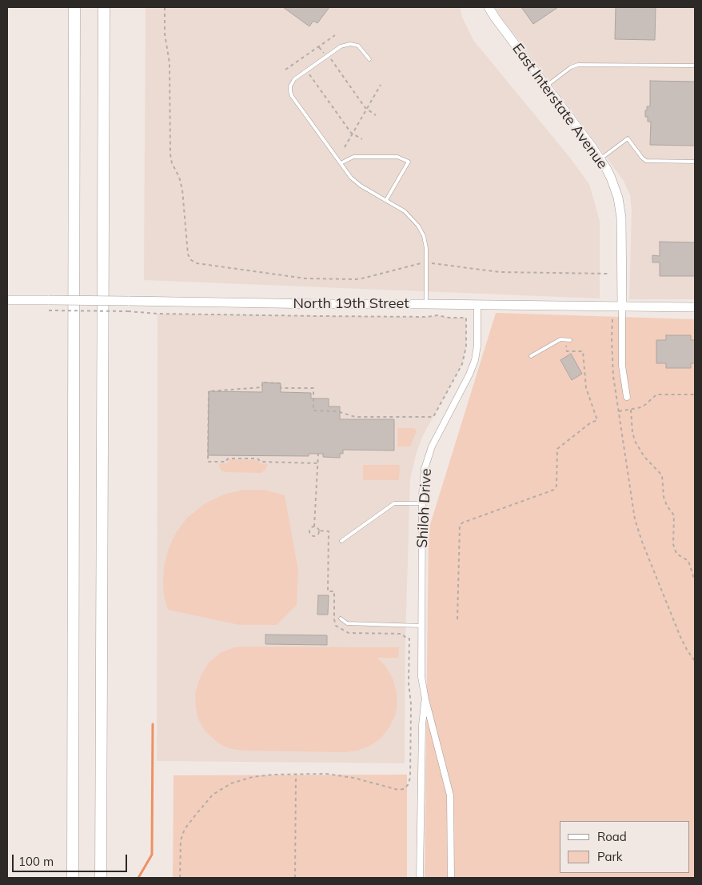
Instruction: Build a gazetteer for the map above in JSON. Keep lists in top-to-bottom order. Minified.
{"streets":{"street":["East Interstate Avenue","North 19th Street","Shiloh Drive"]},"crossings":[["East Interstate Avenue","North 19th Street"],["North 19th Street","Shiloh Drive"]],"legend":["Road","Park"],"scale_bar":"100 m"}
